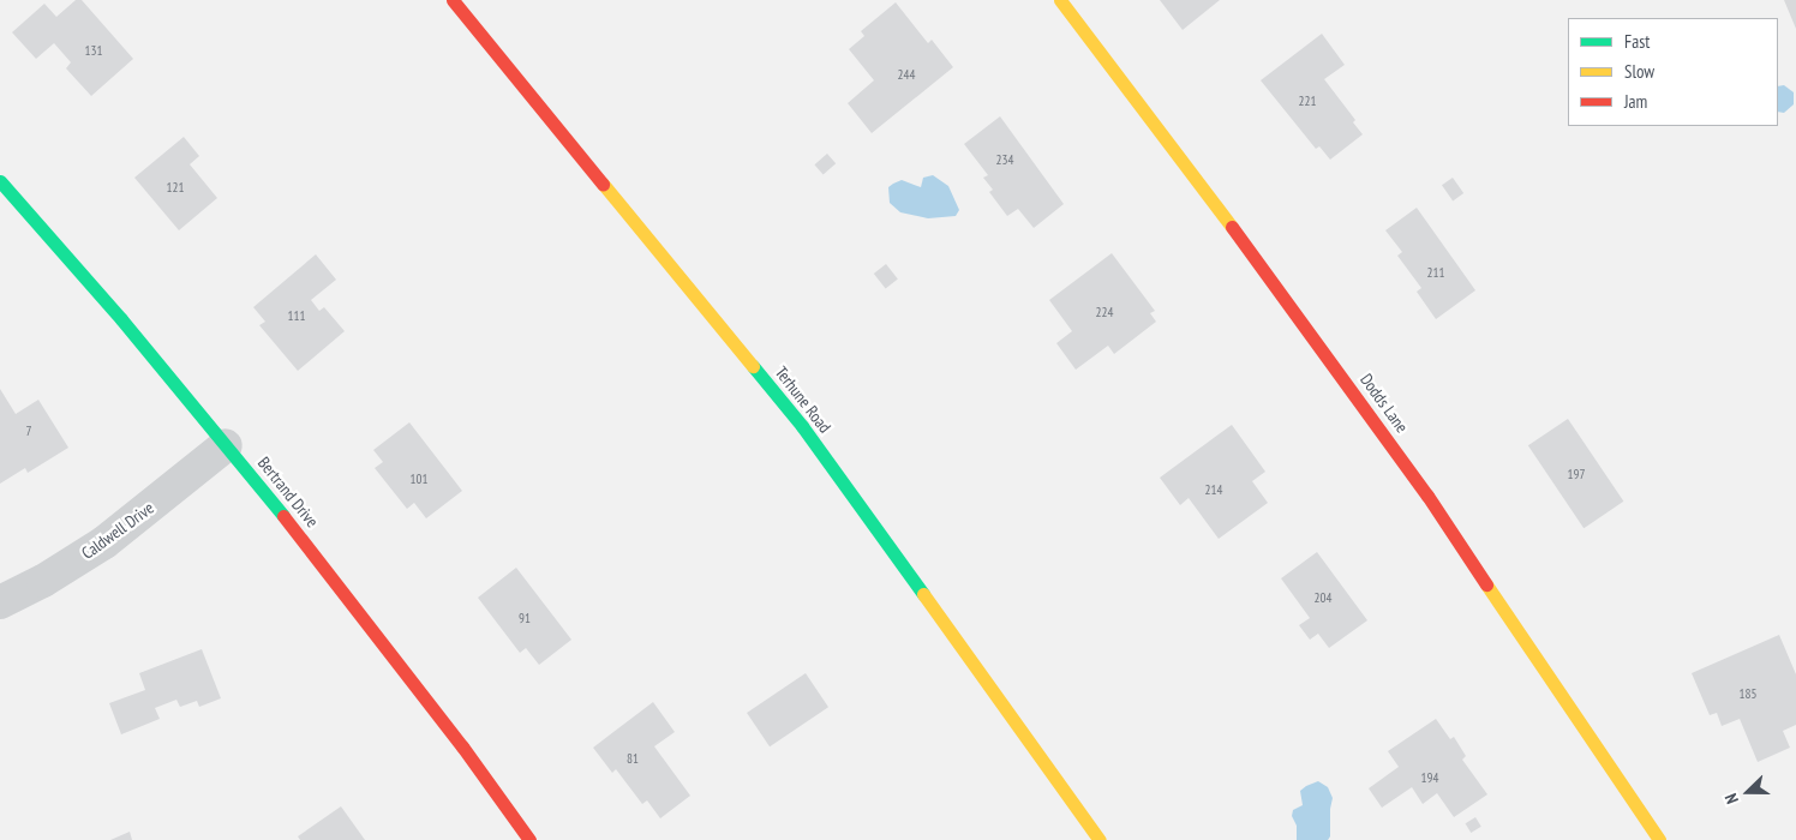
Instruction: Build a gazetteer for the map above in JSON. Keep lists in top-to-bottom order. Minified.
{"streets":{"street":["Terhune Road","Dodds Lane","Bertrand Drive","Caldwell Drive"]},"crossings":[["Bertrand Drive","Caldwell Drive"]],"house_numbers":["131","244","221","234","121","211","224","111","7","197","101","214","204","91","185","81","194"],"legend":["Fast","Slow","Jam"],"north":"left"}
